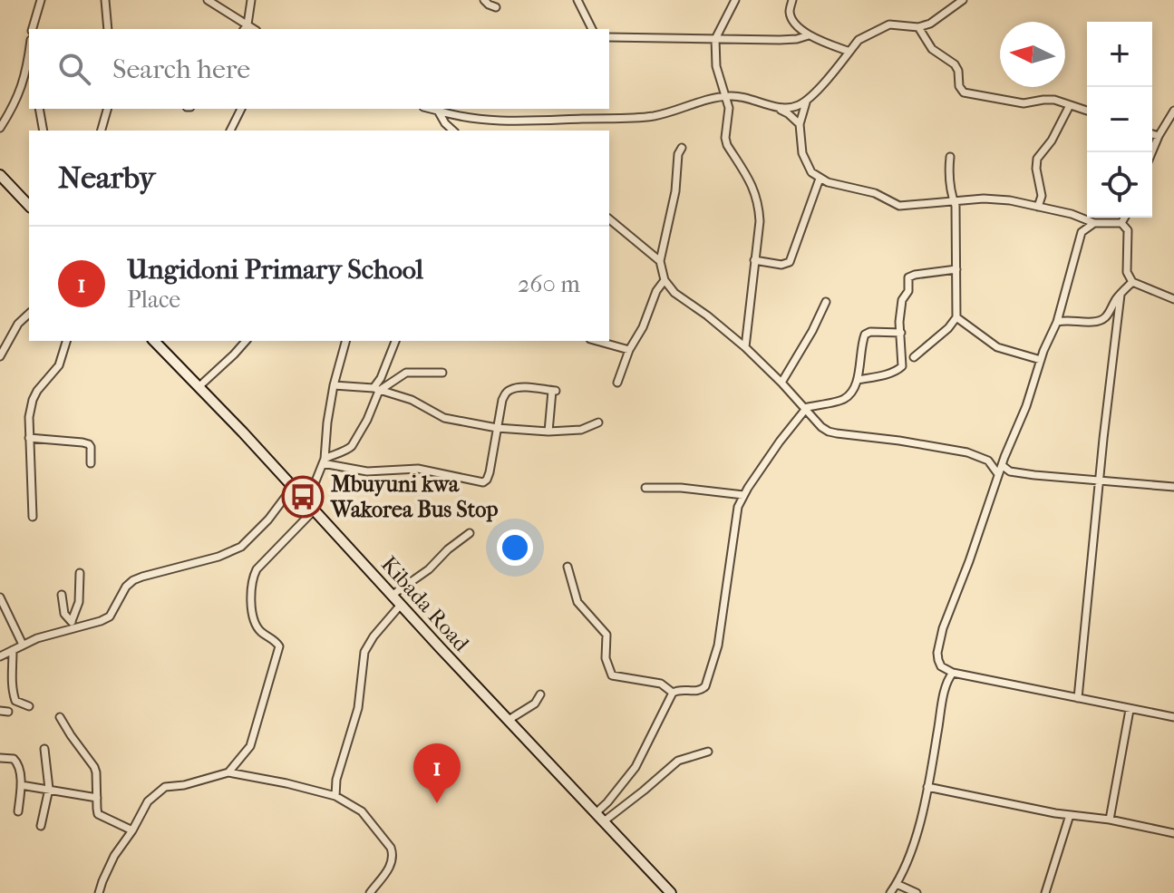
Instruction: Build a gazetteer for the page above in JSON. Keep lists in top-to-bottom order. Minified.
{"streets":{"main road":["Kibada Road"]},"places":{"bus stop":["Mbuyuni kwa Wakorea Bus Stop"]},"north":"left","page":{"map_buttons":["+","−"],"search":"Search here","heading":"Nearby","list":[{"mark":"1","name":"Ungidoni Primary School","note":"Place","value":"260 m"}],"pins":"1"}}
